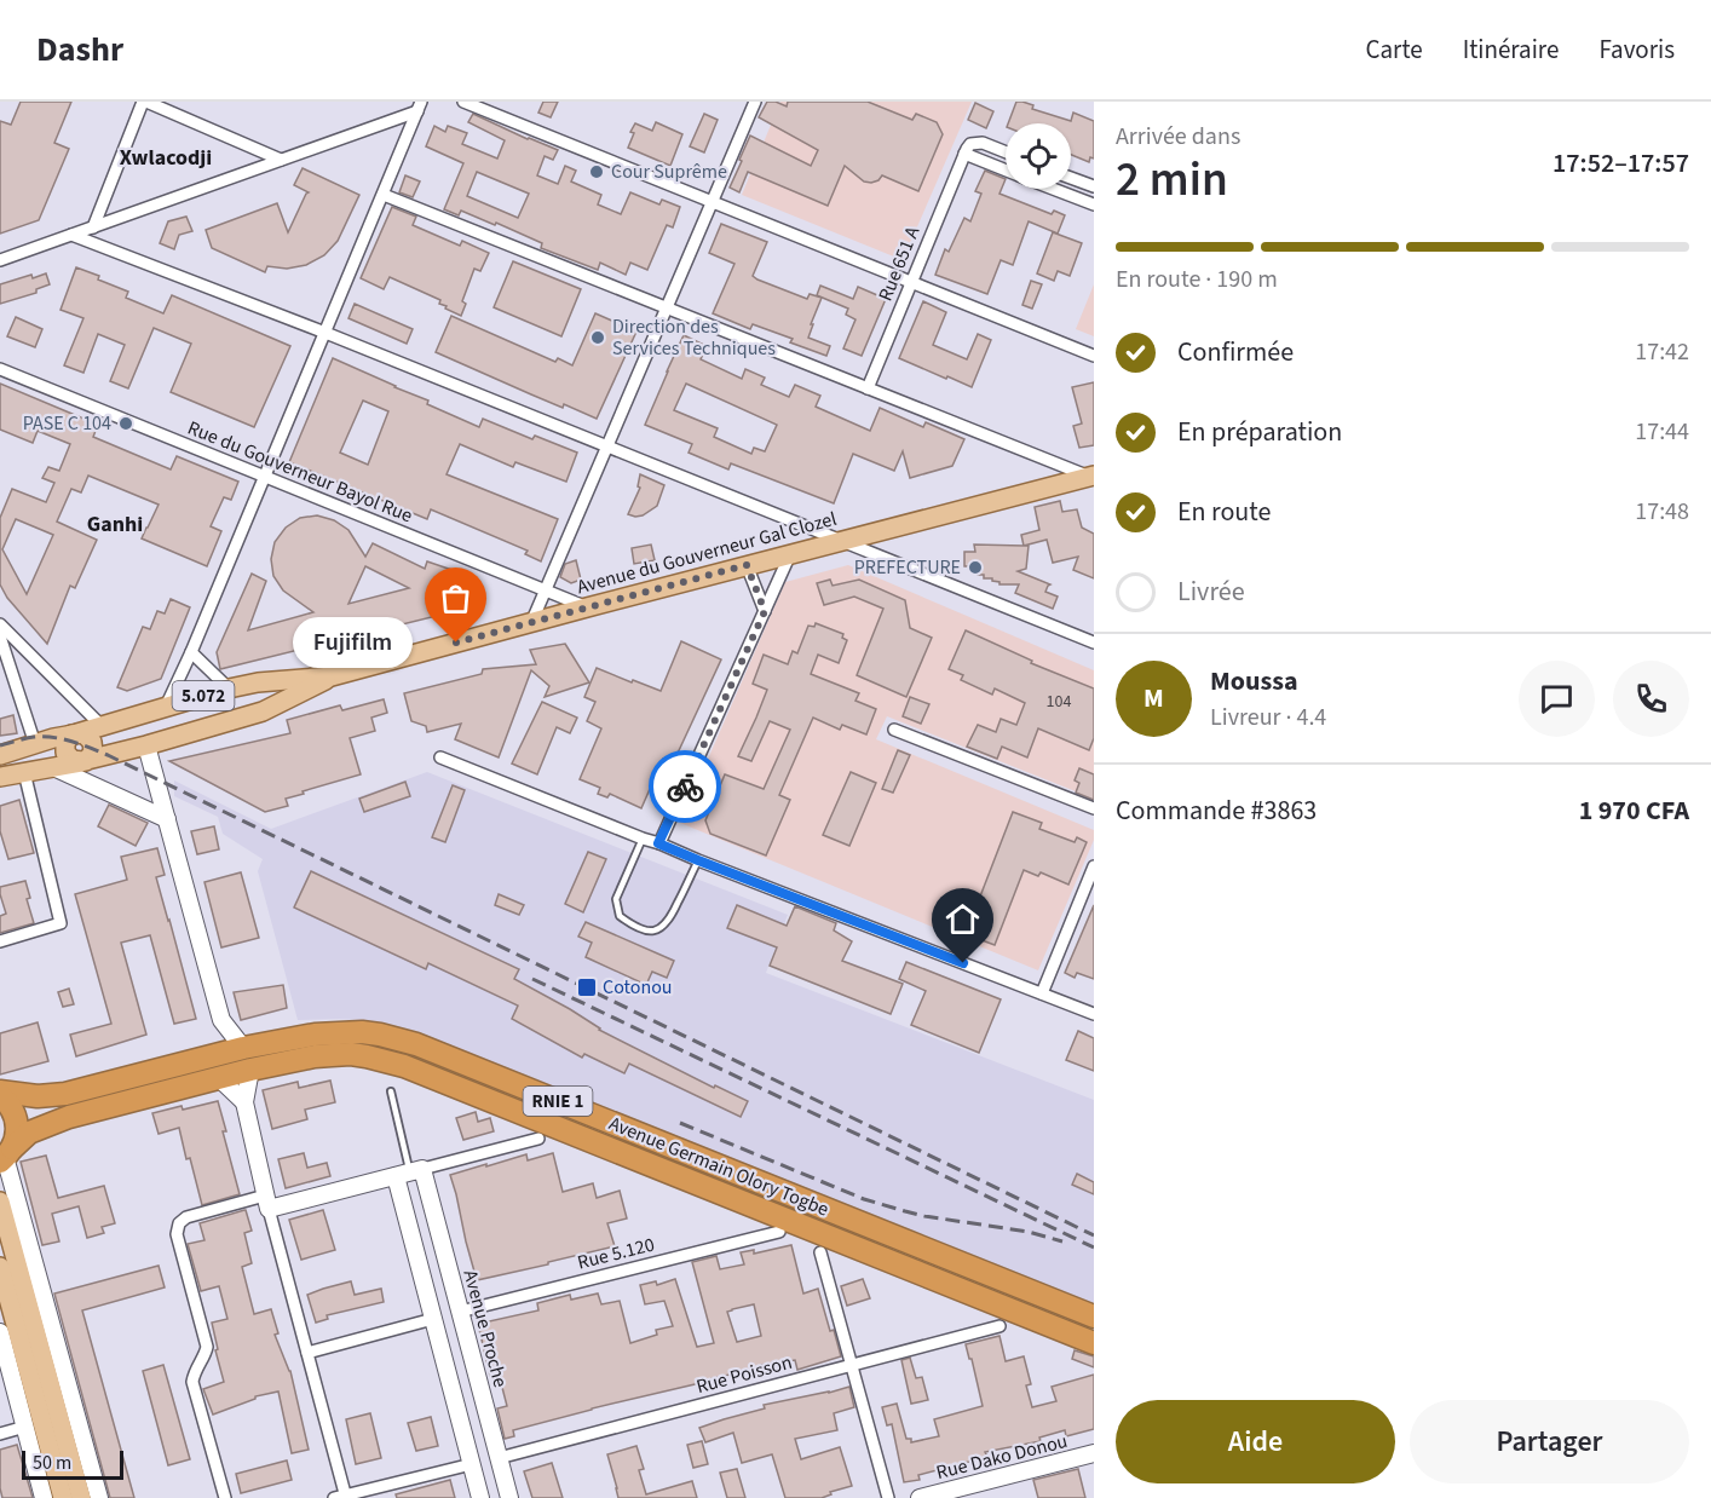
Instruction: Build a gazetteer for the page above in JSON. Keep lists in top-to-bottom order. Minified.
{"streets":{"highway":["RNIE 1","Avenue Germain Olory Togbe"],"main road":["Avenue du Gouverneur Gal Clozel","5.072"],"street":["Rue 651 A","Rue du Gouverneur Bayol Rue","Rue 5.120","Avenue Proche","Rue Poisson","Rue Dako Donou"]},"crossings":[["Rue du Gouverneur Bayol Rue","Avenue du Gouverneur Gal Clozel"],["RNIE 1","Avenue Germain Olory Togbe"],["Rue 5.120","Avenue Proche"],["Avenue Proche","Rue Poisson"]],"districts":["Xwlacodji","Ganhi"],"places":{"other":["Cour Suprême","Direction des Services Techniques","PASE C 104","PREFECTURE","Fujifilm"],"transit":["Cotonou"]},"house_numbers":["104"],"scale_bar":"50 m","page":{"header":"Dashr","nav":["Carte","Itinéraire","Favoris"],"heading":["2 min","Arrivée dans","17:52–17:57"],"panel":["Moussa","Livreur · 4.4","Commande #3863","1 970 CFA"],"bar":"En route · 190 m","list":[["Confirmée","17:42"],["En préparation","17:44"],["En route","17:48"],"Livrée"],"bubble":"Fujifilm","round":"M","buttons":["Aide","Partager"],"scale":"50 m"}}
